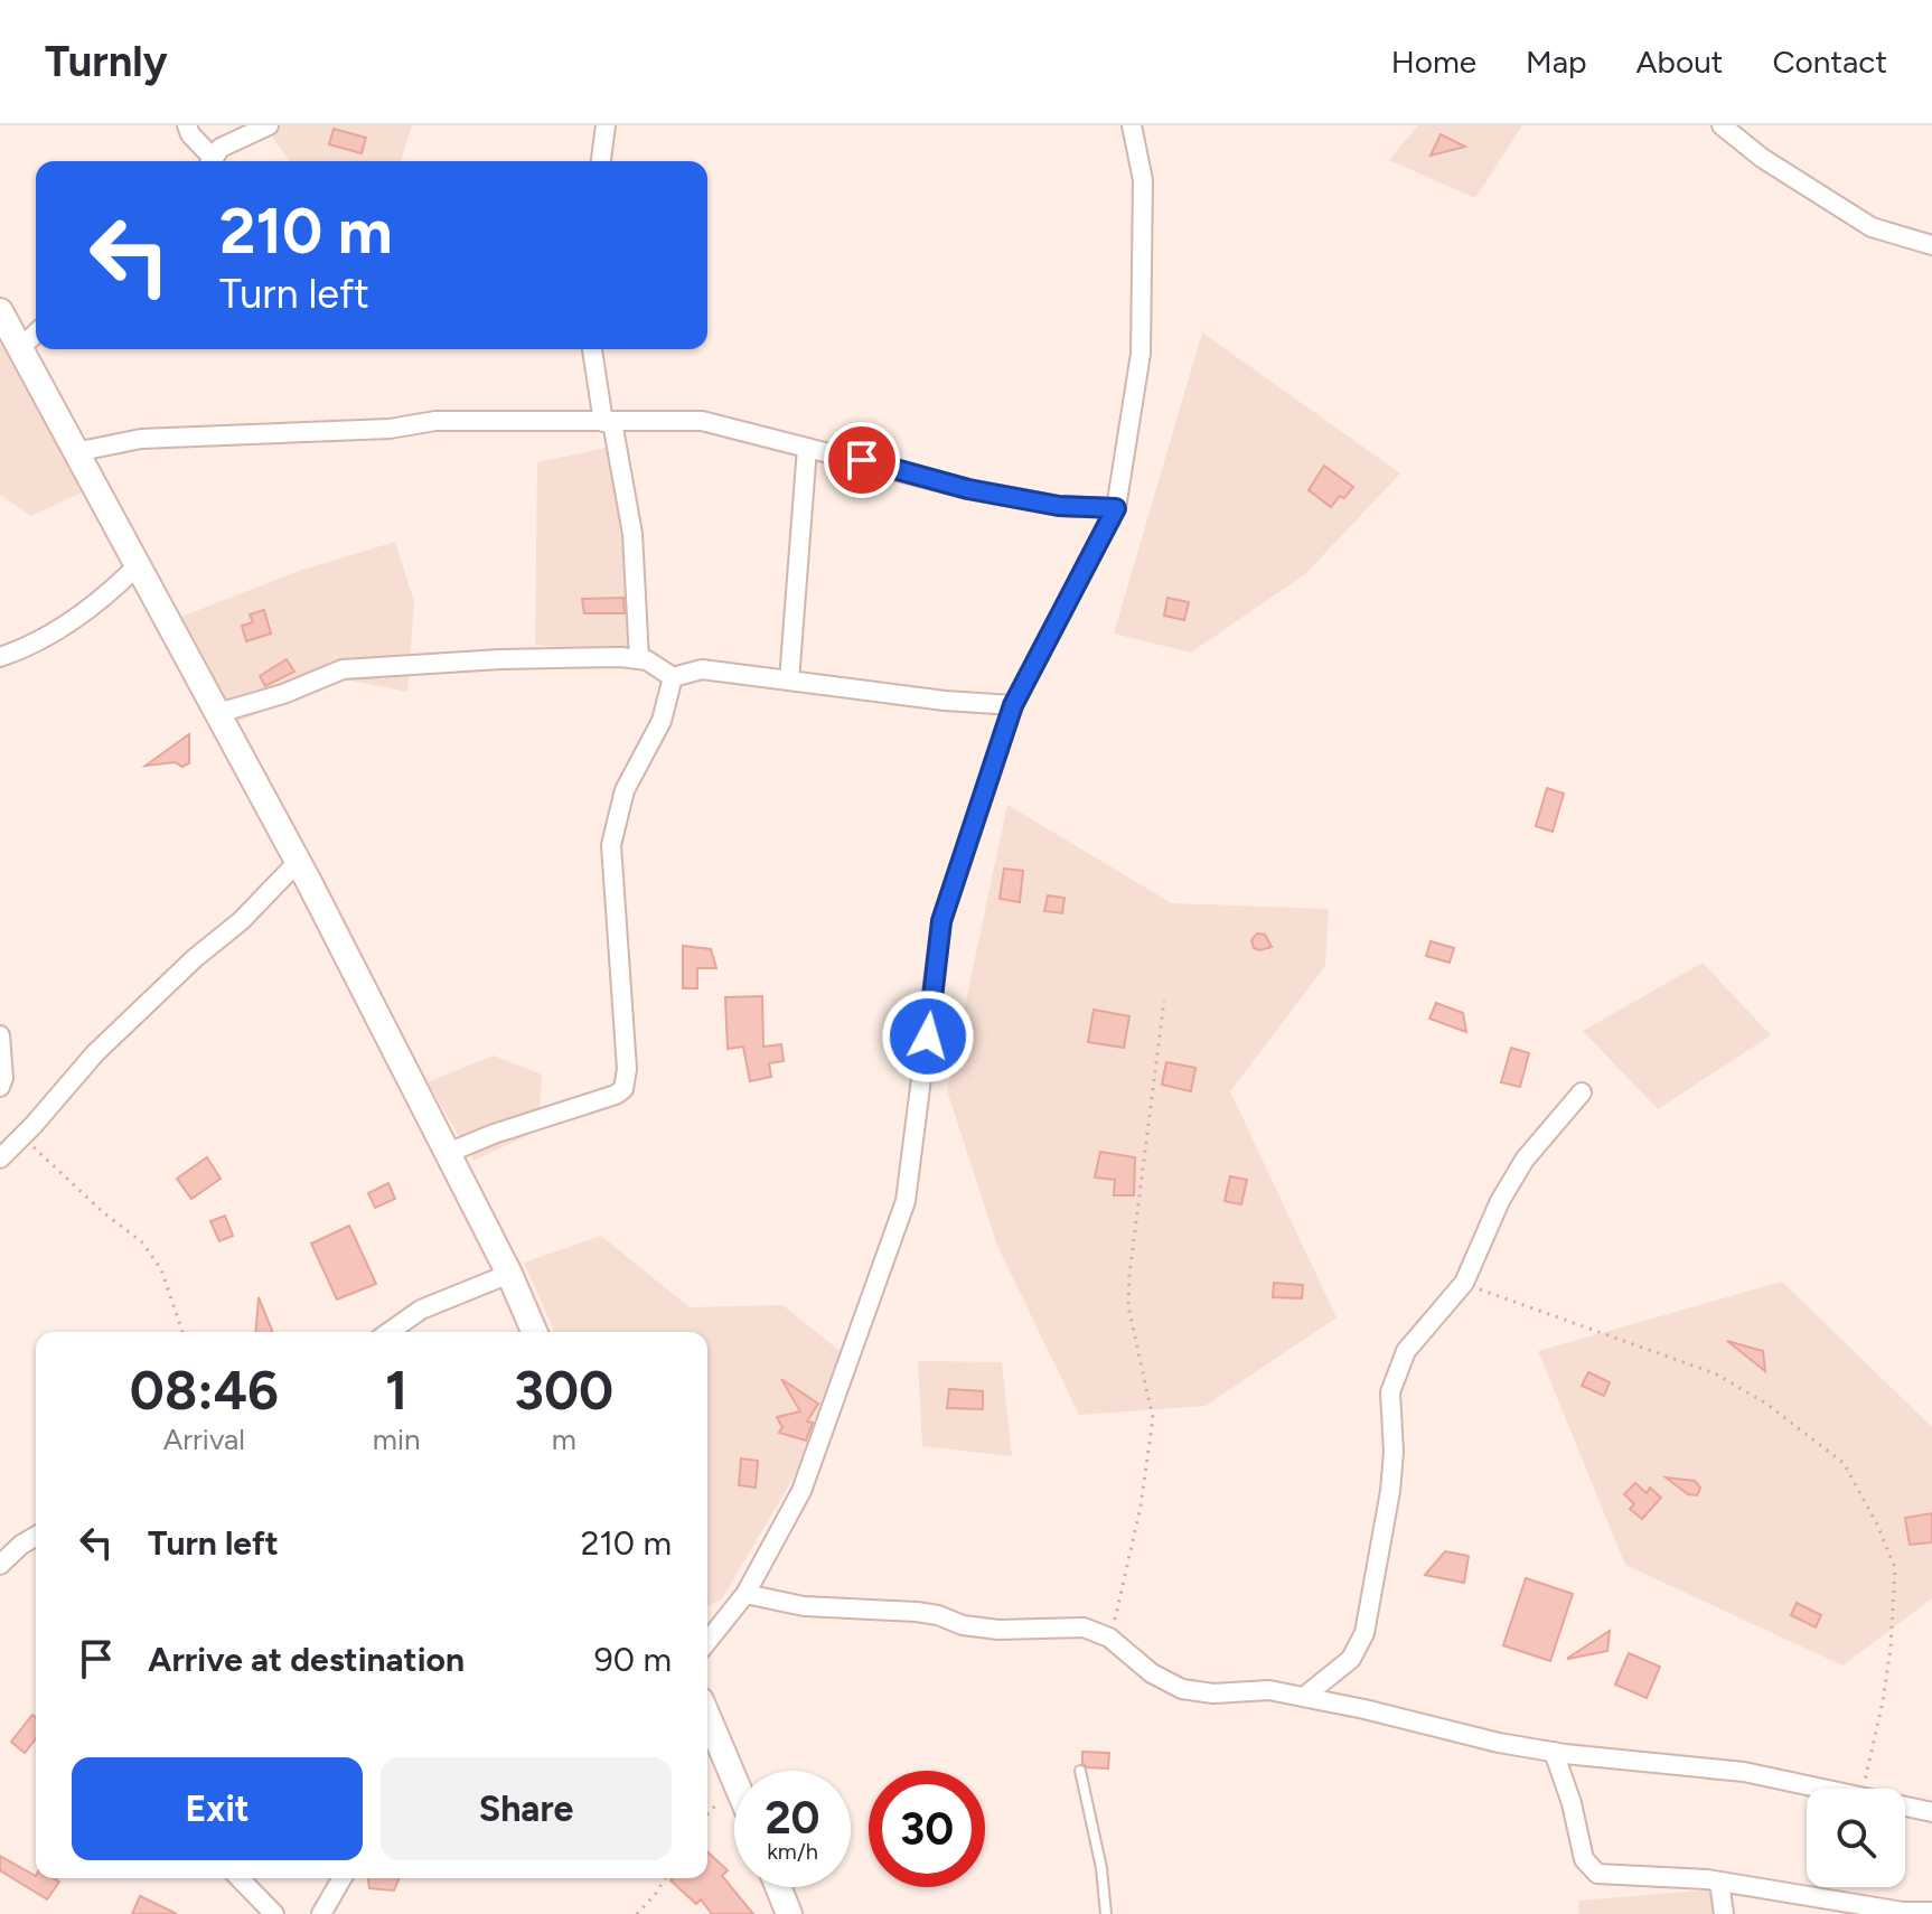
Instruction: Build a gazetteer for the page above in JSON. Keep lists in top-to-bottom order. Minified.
{"page":{"header":"Turnly","nav":["Home","Map","About","Contact"],"turn":["210 m","Turn left"],"eta":["08:46","Arrival","1","min","300","m"],"list":[{"name":"Turn left","value":"210 m"},{"name":"Arrive at destination","value":"90 m"}],"buttons":["Exit","Share"],"speed":"20 km/h","limit":"30"}}
